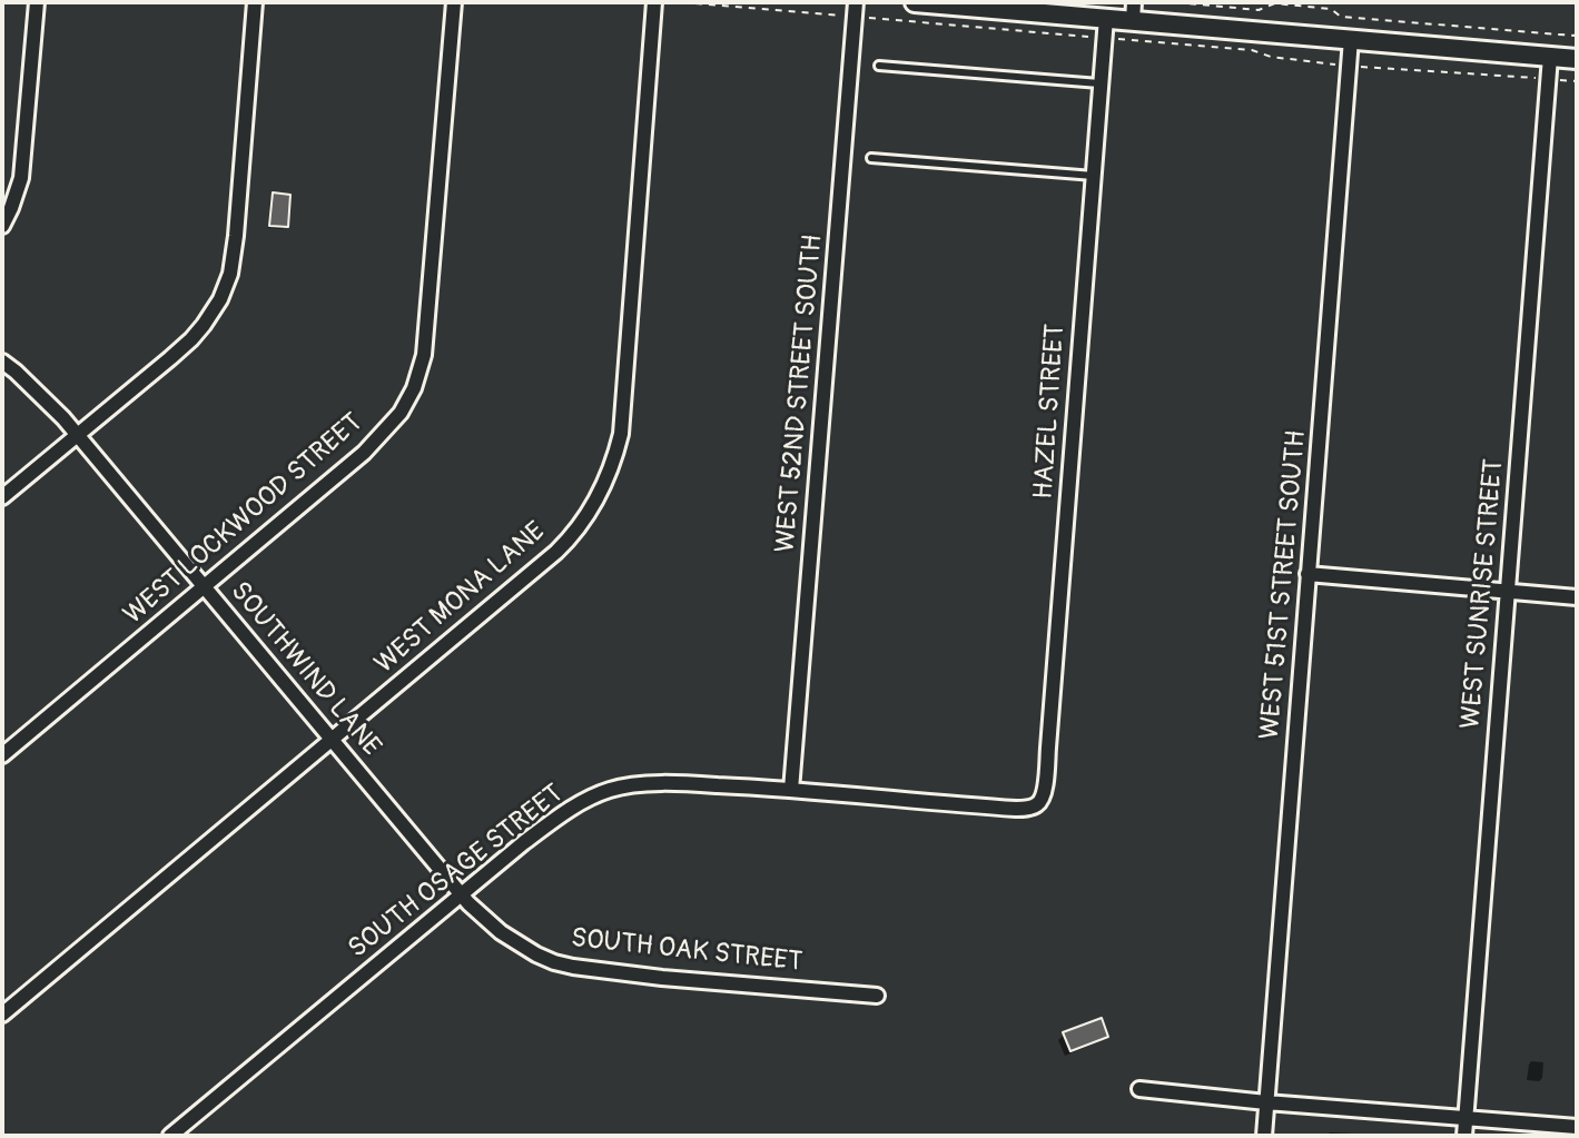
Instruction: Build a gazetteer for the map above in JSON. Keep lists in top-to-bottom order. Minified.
{"streets":{"street":["WEST 52ND STREET SOUTH","HAZEL STREET","WEST LOCKWOOD STREET","WEST 51ST STREET SOUTH","WEST SUNRISE STREET","WEST MONA LANE","SOUTHWIND LANE","SOUTH OSAGE STREET","SOUTH OAK STREET"]},"crossings":[["WEST 52ND STREET SOUTH","SOUTH OSAGE STREET"],["HAZEL STREET","SOUTH OSAGE STREET"],["WEST LOCKWOOD STREET","SOUTHWIND LANE"],["WEST MONA LANE","SOUTHWIND LANE"],["SOUTHWIND LANE","SOUTH OSAGE STREET"],["SOUTHWIND LANE","SOUTH OAK STREET"],["SOUTH OSAGE STREET","SOUTH OAK STREET"]]}
